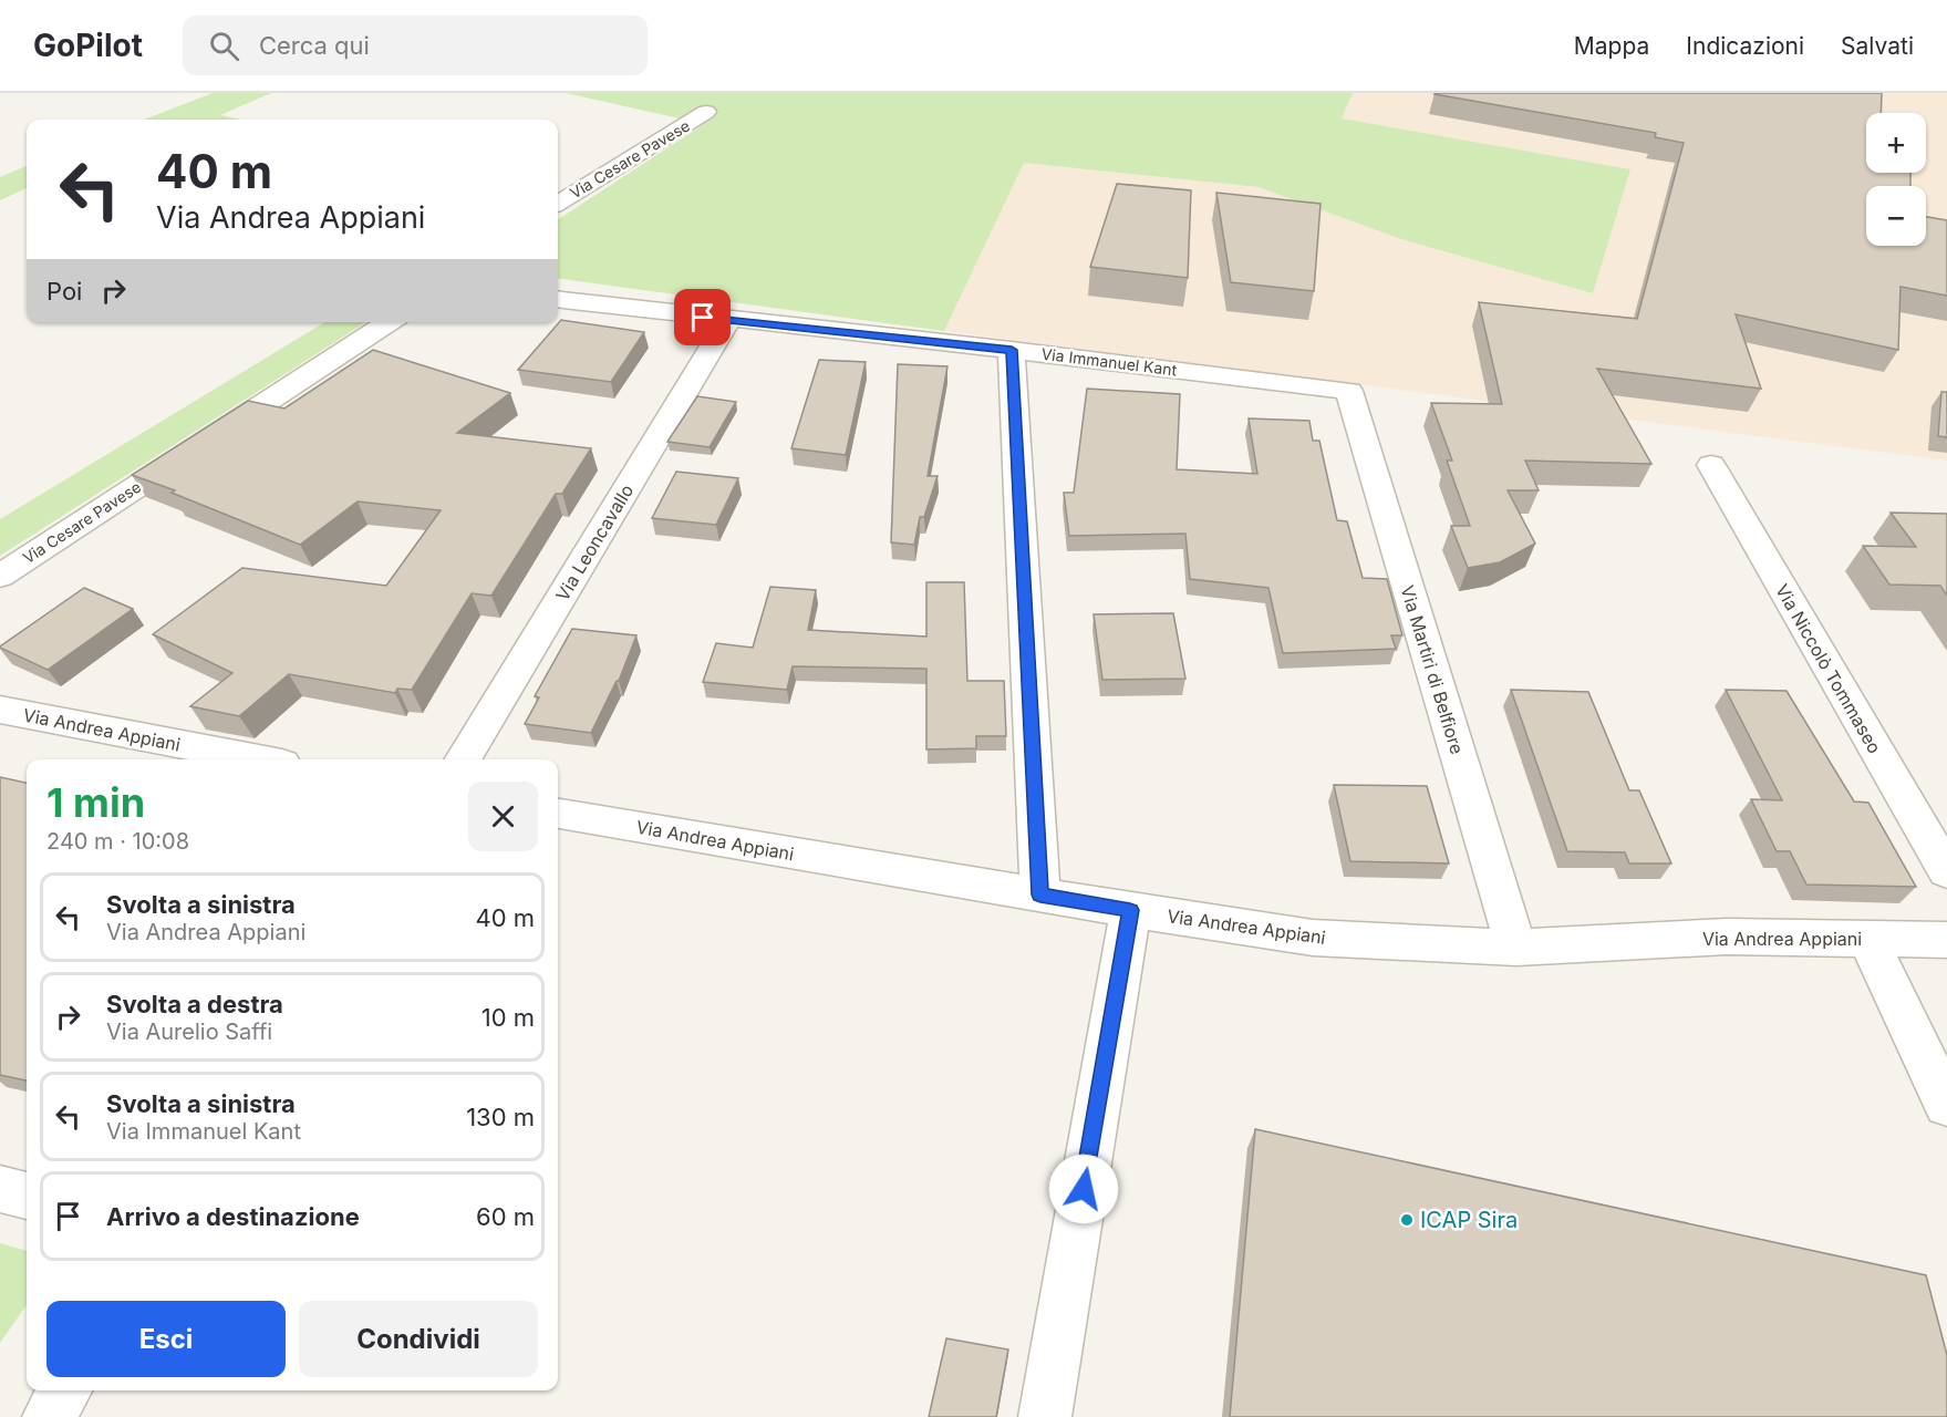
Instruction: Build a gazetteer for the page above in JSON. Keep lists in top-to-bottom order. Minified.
{"streets":{"street":["Via Cesare Pavese","Via Immanuel Kant","Via Leoncavallo","Via Niccolò Tommaseo","Via Martiri di Belfiore","Via Andrea Appiani"]},"crossings":[["Via Immanuel Kant","Via Leoncavallo"],["Via Immanuel Kant","Via Martiri di Belfiore"],["Via Martiri di Belfiore","Via Andrea Appiani"]],"places":["ICAP Sira"],"page":{"header":"GoPilot","search":"Cerca qui","nav":["Mappa","Indicazioni","Salvati"],"map_buttons":["+","−"],"turn":["40 m","Via Andrea Appiani"],"then":"Poi","heading":["1 min","240 m · 10:08"],"list":[{"name":"Svolta a sinistra","note":"Via Andrea Appiani","value":"40 m"},{"name":"Svolta a destra","note":"Via Aurelio Saffi","value":"10 m"},{"name":"Svolta a sinistra","note":"Via Immanuel Kant","value":"130 m"},{"name":"Arrivo a destinazione","value":"60 m"}],"buttons":["Esci","Condividi"]}}
